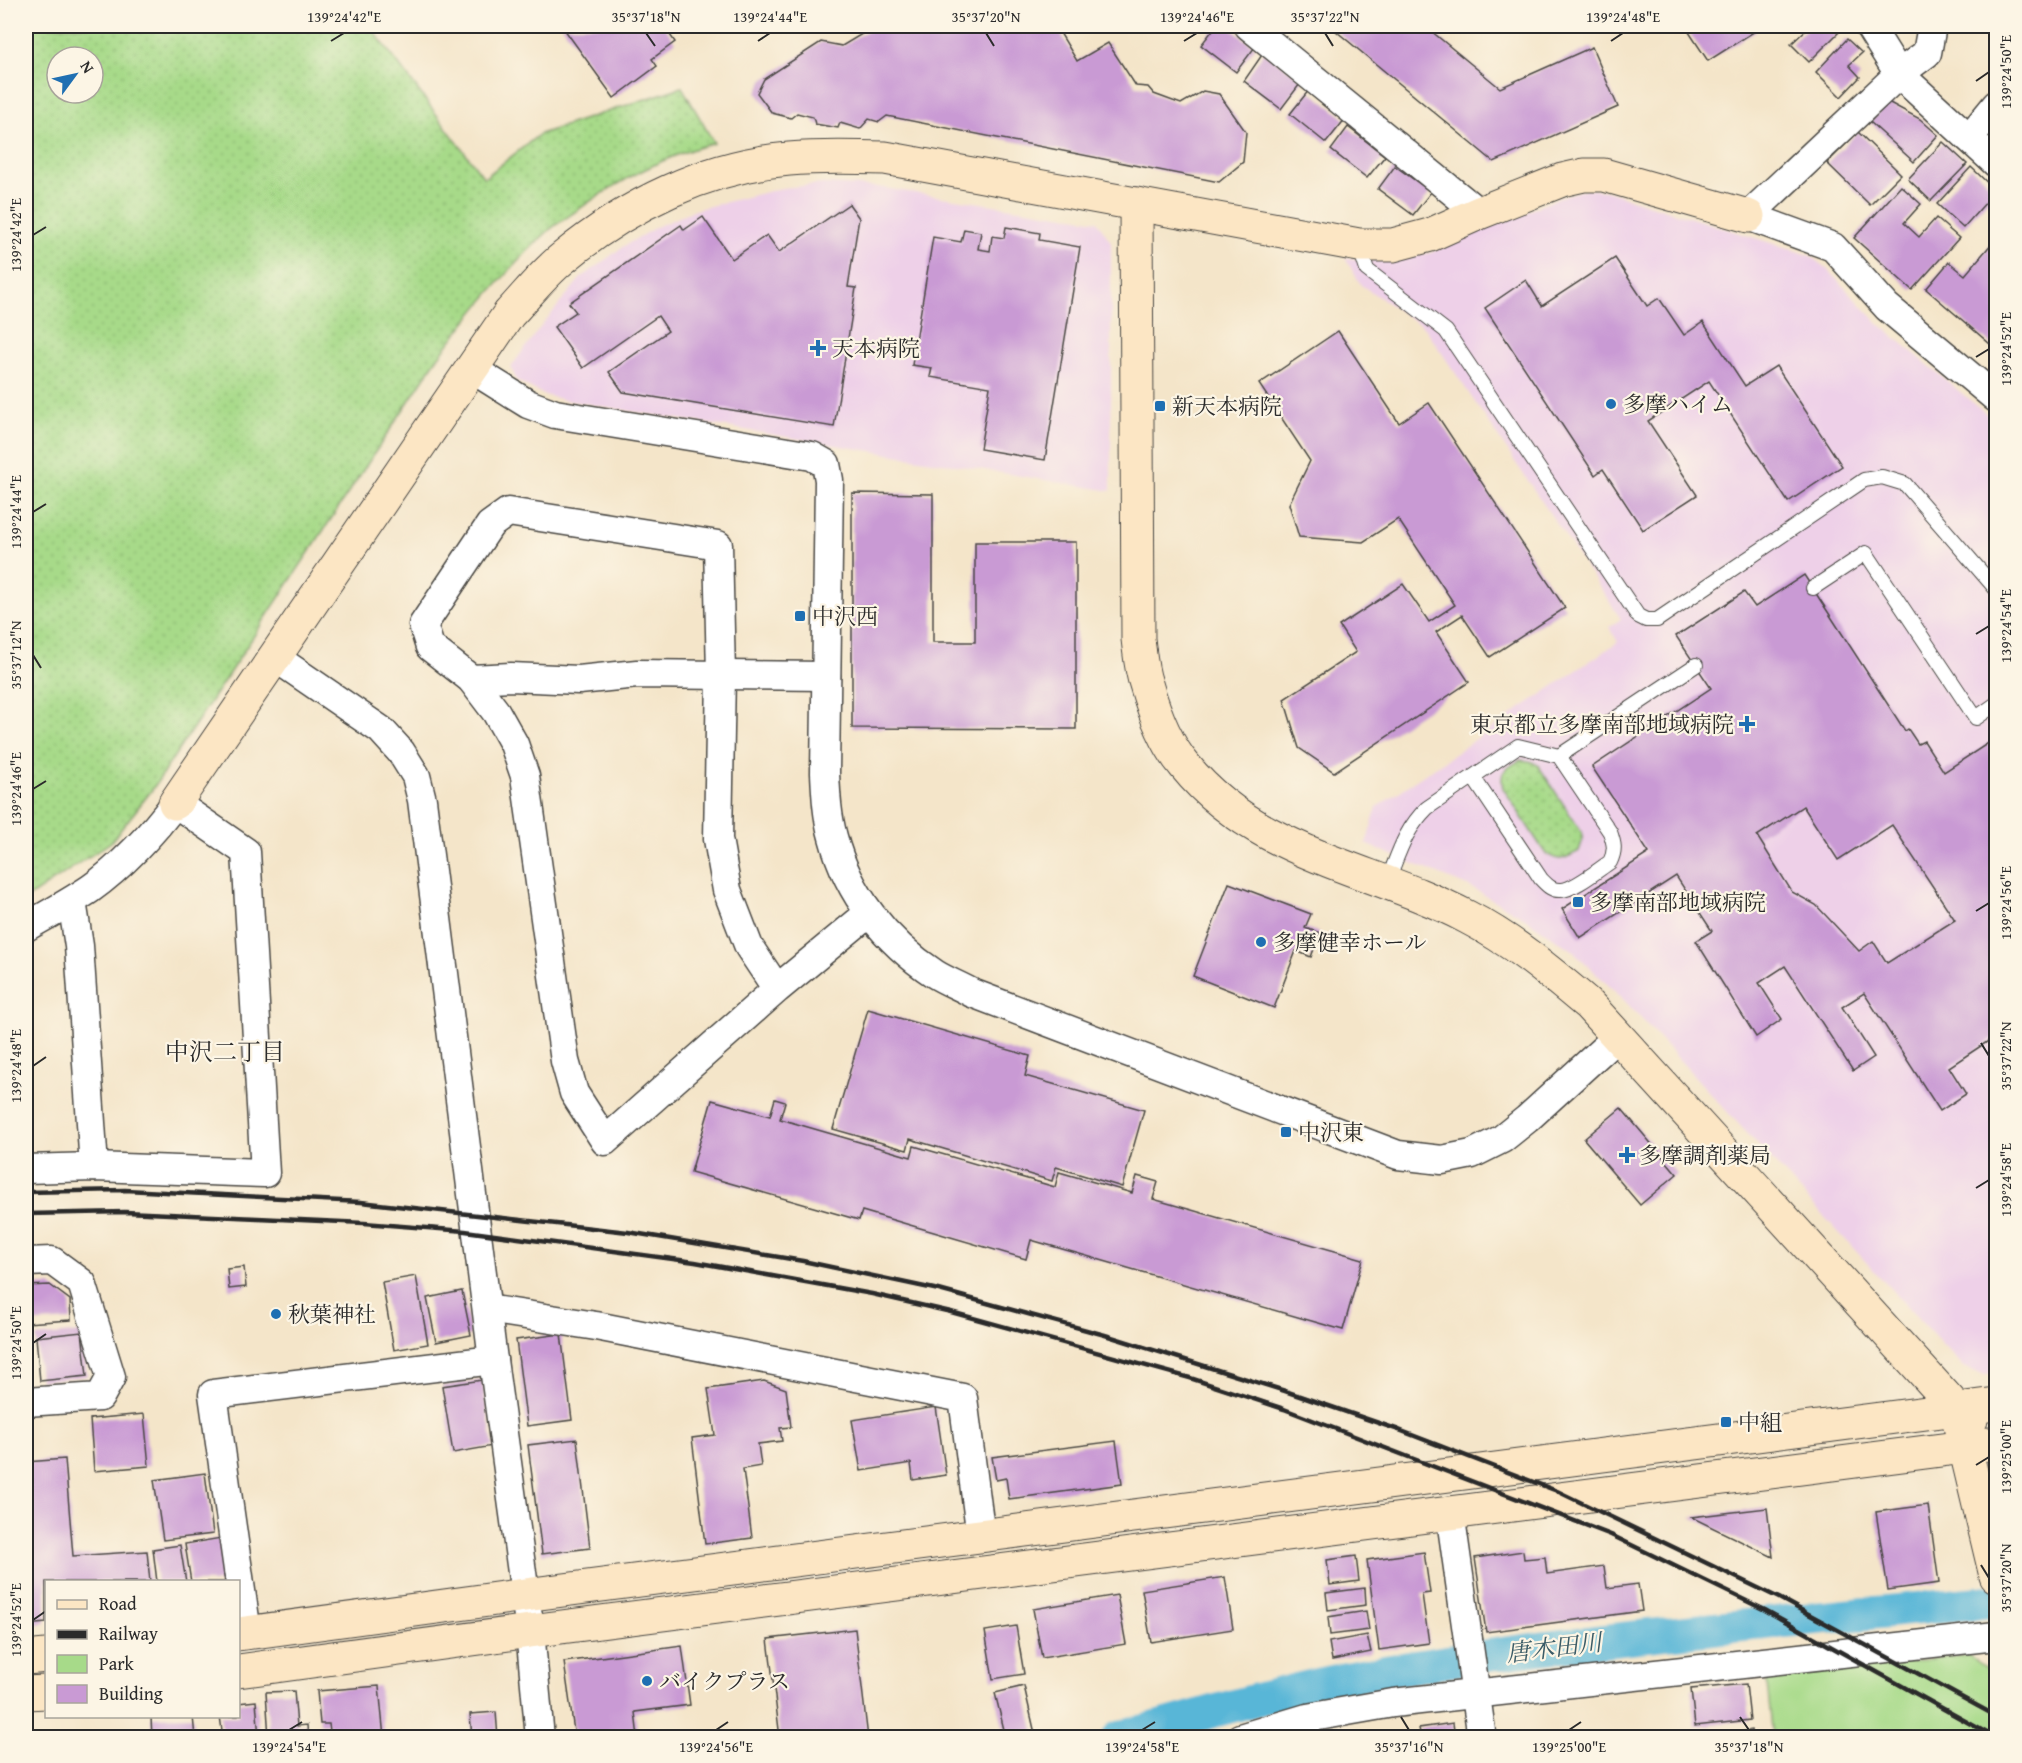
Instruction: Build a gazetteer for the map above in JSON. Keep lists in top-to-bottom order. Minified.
{"districts":["中沢二丁目"],"water":["唐木田川"],"places":{"health":["天本病院","東京都立多摩南部地域病院","多摩調剤薬局"],"other":["多摩ハイム","多摩健幸ホール","秋葉神社","バイクプラス"],"transit":["新天本病院","中沢西","多摩南部地域病院","中沢東","中組"]},"legend":["Road","Railway","Park","Building"],"north":"top right","coordinates":["139°24'42\"E","35°37'18\"N","139°24'44\"E","35°37'20\"N","139°24'46\"E","35°37'22\"N","139°24'48\"E","139°24'50\"E","139°24'52\"E","139°24'54\"E","35°37'12\"N","139°24'56\"E","139°24'58\"E","139°25'00\"E","35°37'16\"N"]}
